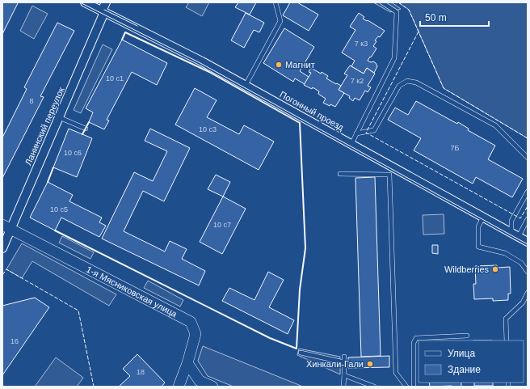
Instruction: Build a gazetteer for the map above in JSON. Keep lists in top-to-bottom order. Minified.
{"streets":{"street":["Погонный проезд","Ланинский переулок","1-я Мясниковская улица"]},"crossings":[["Погонный проезд","Ланинский переулок"],["Ланинский переулок","1-я Мясниковская улица"]],"places":["Магнит","Wildberries","Хинкали-Гали"],"house_numbers":["7 к3","10 с1","7 к2","8","10 с3","7Б","10 с6","10 с5","10 c7","16","18"],"legend":["Улица","Здание"],"scale_bar":"50 m"}
